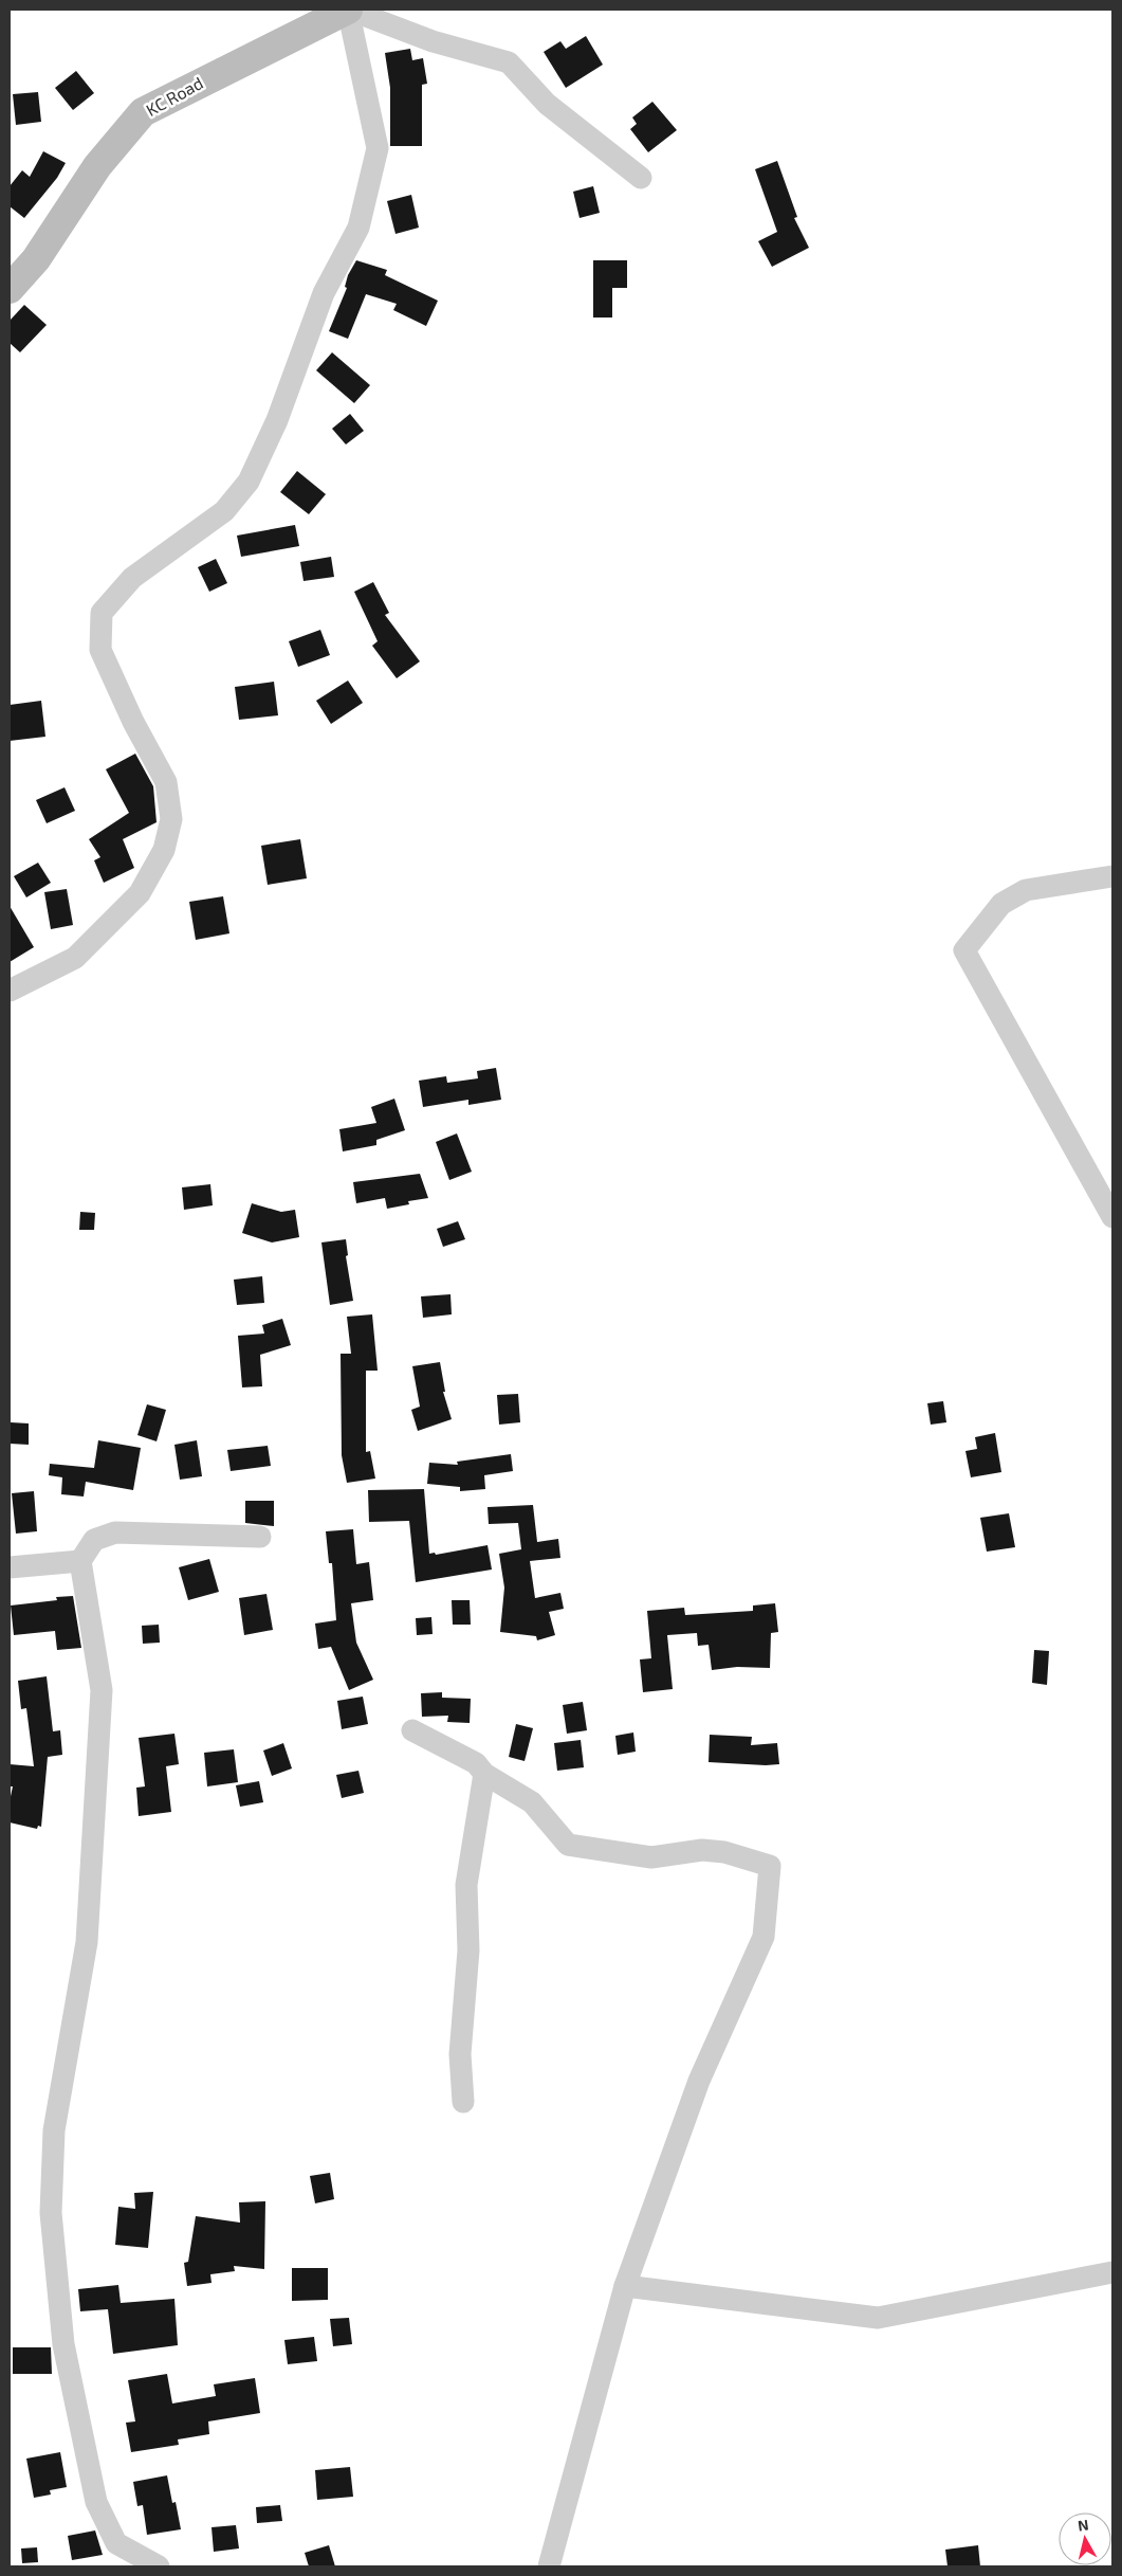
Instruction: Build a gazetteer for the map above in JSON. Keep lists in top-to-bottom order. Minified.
{"streets":{"main road":["KC Road"]},"north":"top"}
